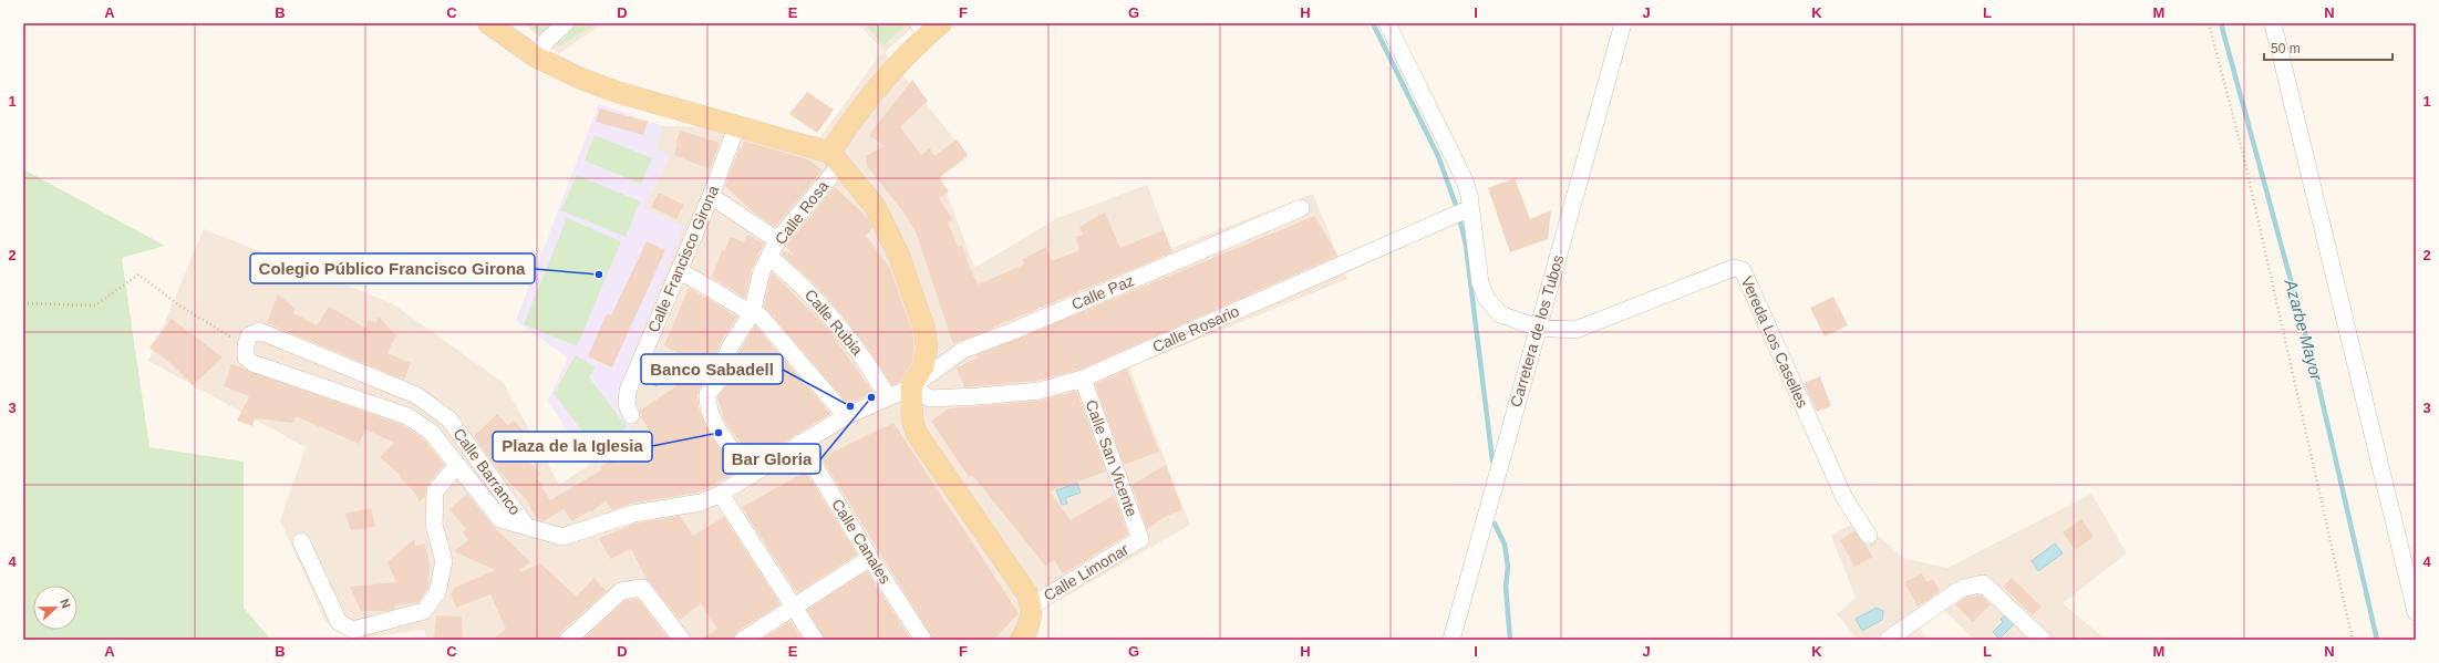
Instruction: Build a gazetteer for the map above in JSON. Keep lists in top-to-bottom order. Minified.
{"streets":{"street":["Calle Rosa","Calle Francisco Girona","Calle Paz","Calle Rubia","Calle Rosario","Carretera de los Tubos","Vereda Los Caselles","Calle San Vicente","Calle Barranco","Calle Canales","Calle Limonar"]},"crossings":[["Calle Rosa","Calle Rubia"],["Calle Paz","Calle Rubia"],["Calle Paz","Calle Rosario"],["Calle Paz","Calle Barranco"],["Calle Paz","Calle Canales"],["Calle Rosario","Calle San Vicente"],["Carretera de los Tubos","Vereda Los Caselles"],["Calle San Vicente","Calle Limonar"]],"water":["Azarbe Mayor"],"places":["Colegio Público Francisco Girona","Bar Gloria","Banco Sabadell","Plaza de la Iglesia"],"scale_bar":"50 m","north":"right","grid":{"columns":["A","B","C","D","E","F","G","H","I","J","K","L","M","N"],"rows":["1","2","3","4"]}}
